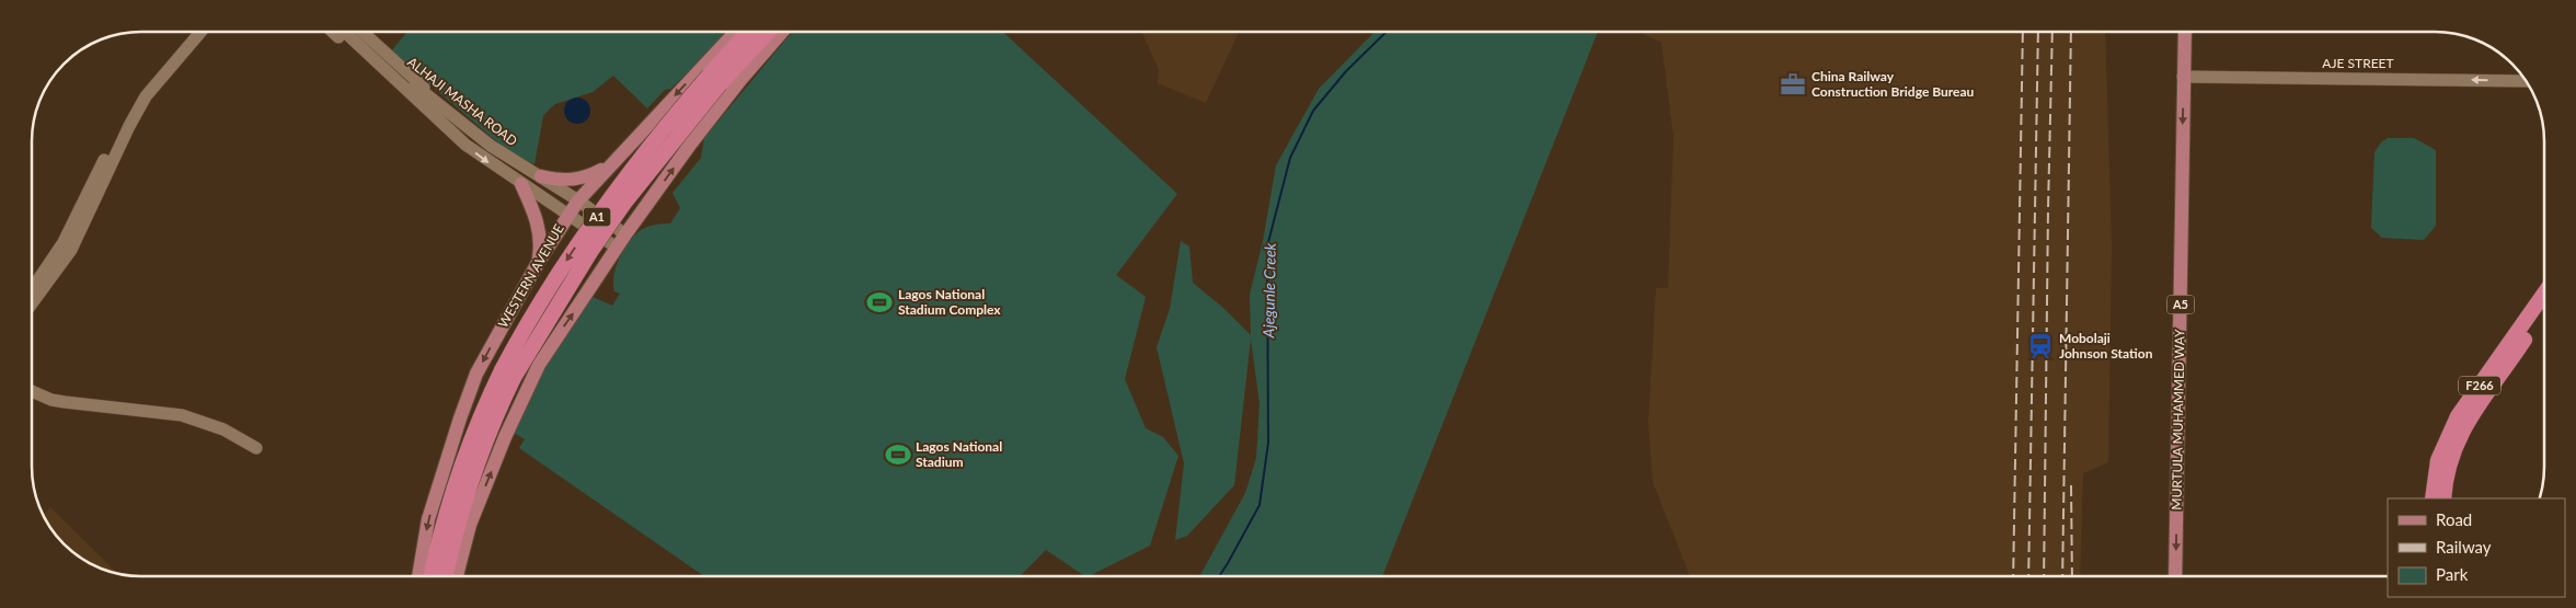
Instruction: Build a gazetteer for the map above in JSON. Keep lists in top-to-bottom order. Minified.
{"streets":{"highway":["A1","F266"],"main road":["WESTERN AVENUE","A5","MURTULA MUHAMMED WAY"],"street":["AJE STREET","ALHAJI MASHA ROAD"]},"crossings":[["AJE STREET","MURTULA MUHAMMED WAY"],["ALHAJI MASHA ROAD","WESTERN AVENUE"]],"one_way":["AJE STREET","MURTULA MUHAMMED WAY"],"water":["Ajegunle Creek"],"places":{"office":["China Railway Construction Bridge Bureau"],"sports":["Lagos National Stadium Complex","Lagos National Stadium"],"station":["Mobolaji Johnson Station"]},"legend":["Road","Railway","Park"]}
